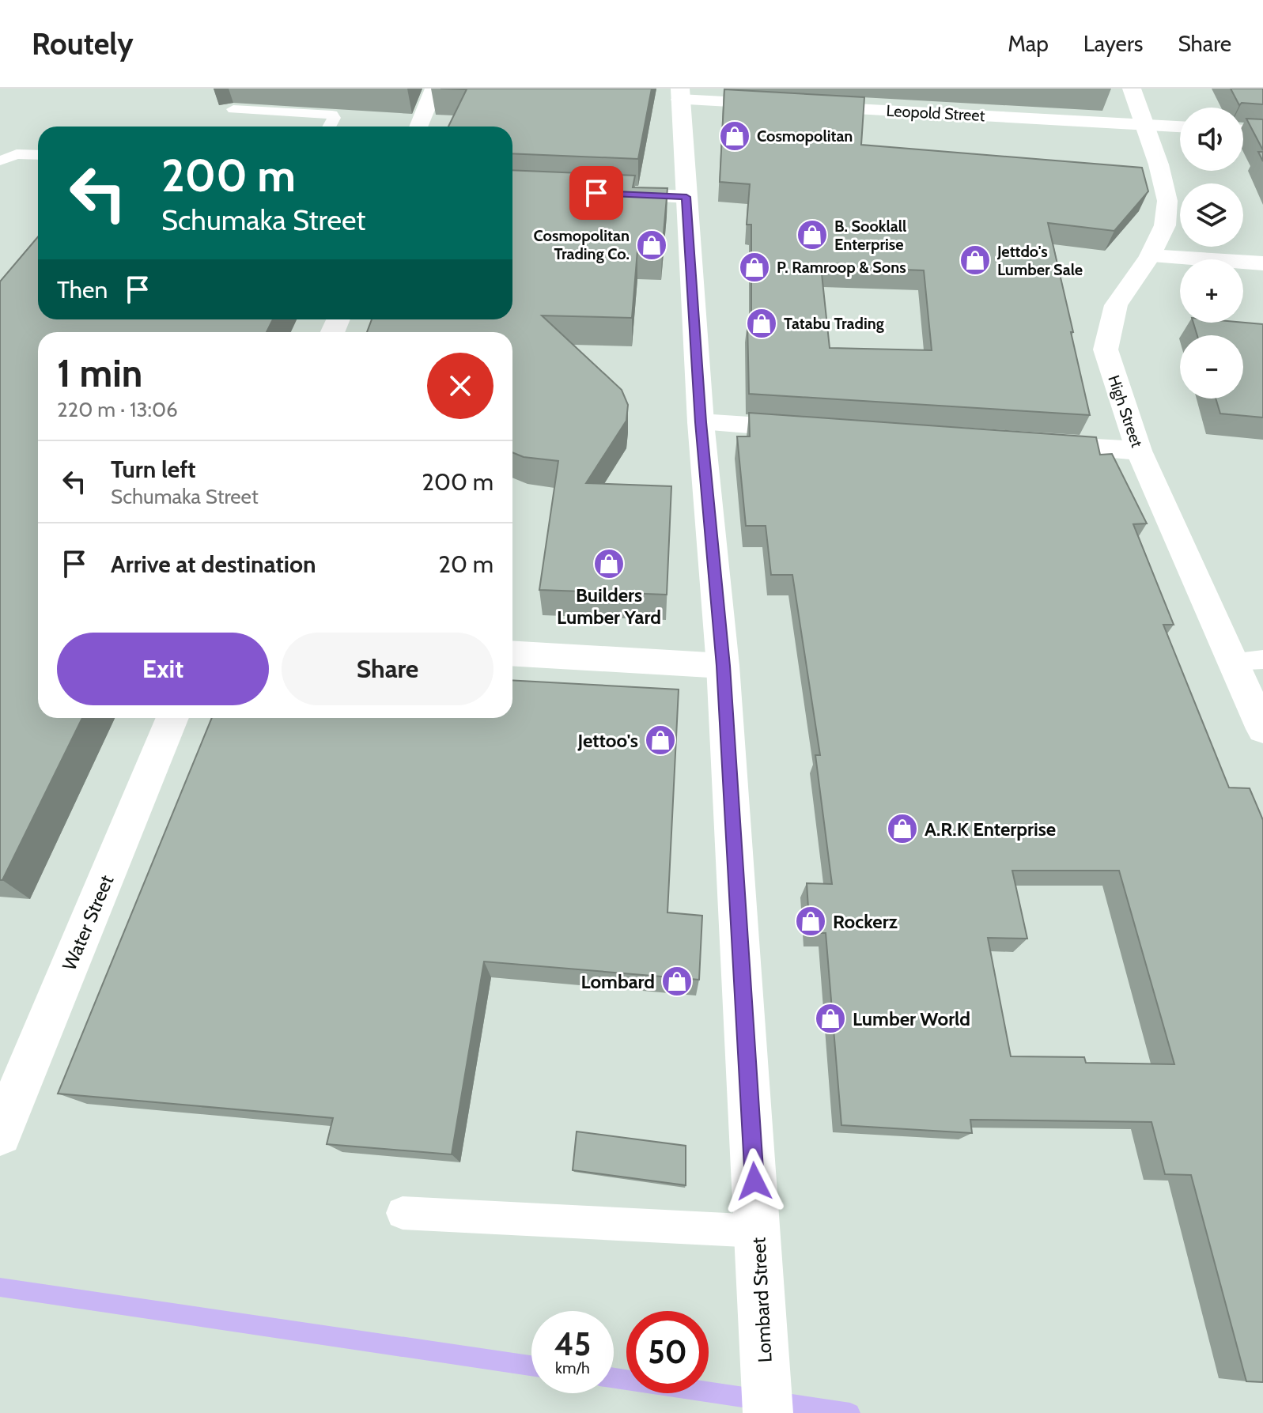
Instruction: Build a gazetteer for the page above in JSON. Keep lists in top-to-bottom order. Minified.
{"streets":{"main road":["Leopold Street","High Street","Water Street","Lombard Street"]},"crossings":[["Leopold Street","High Street"],["Leopold Street","Lombard Street"]],"places":{"shop":["Cosmopolitan","B. Sooklall Enterprise","Cosmopolitan Trading Co.","Jettdo's Lumber Sale","P. Ramroop & Sons","Tatabu Trading","Builders Lumber Yard","Jettoo's","A.R.K Enterprise","Rockerz","Lombard","Lumber World"]},"page":{"header":"Routely","nav":["Map","Layers","Share"],"map_buttons":["+","−"],"turn":["200 m","Schumaka Street"],"then":"Then","heading":["1 min","220 m · 13:06"],"list":[{"name":"Turn left","note":"Schumaka Street","value":"200 m"},{"name":"Arrive at destination","value":"20 m"}],"buttons":["Exit","Share"],"speed":"45 km/h","limit":"50"}}
